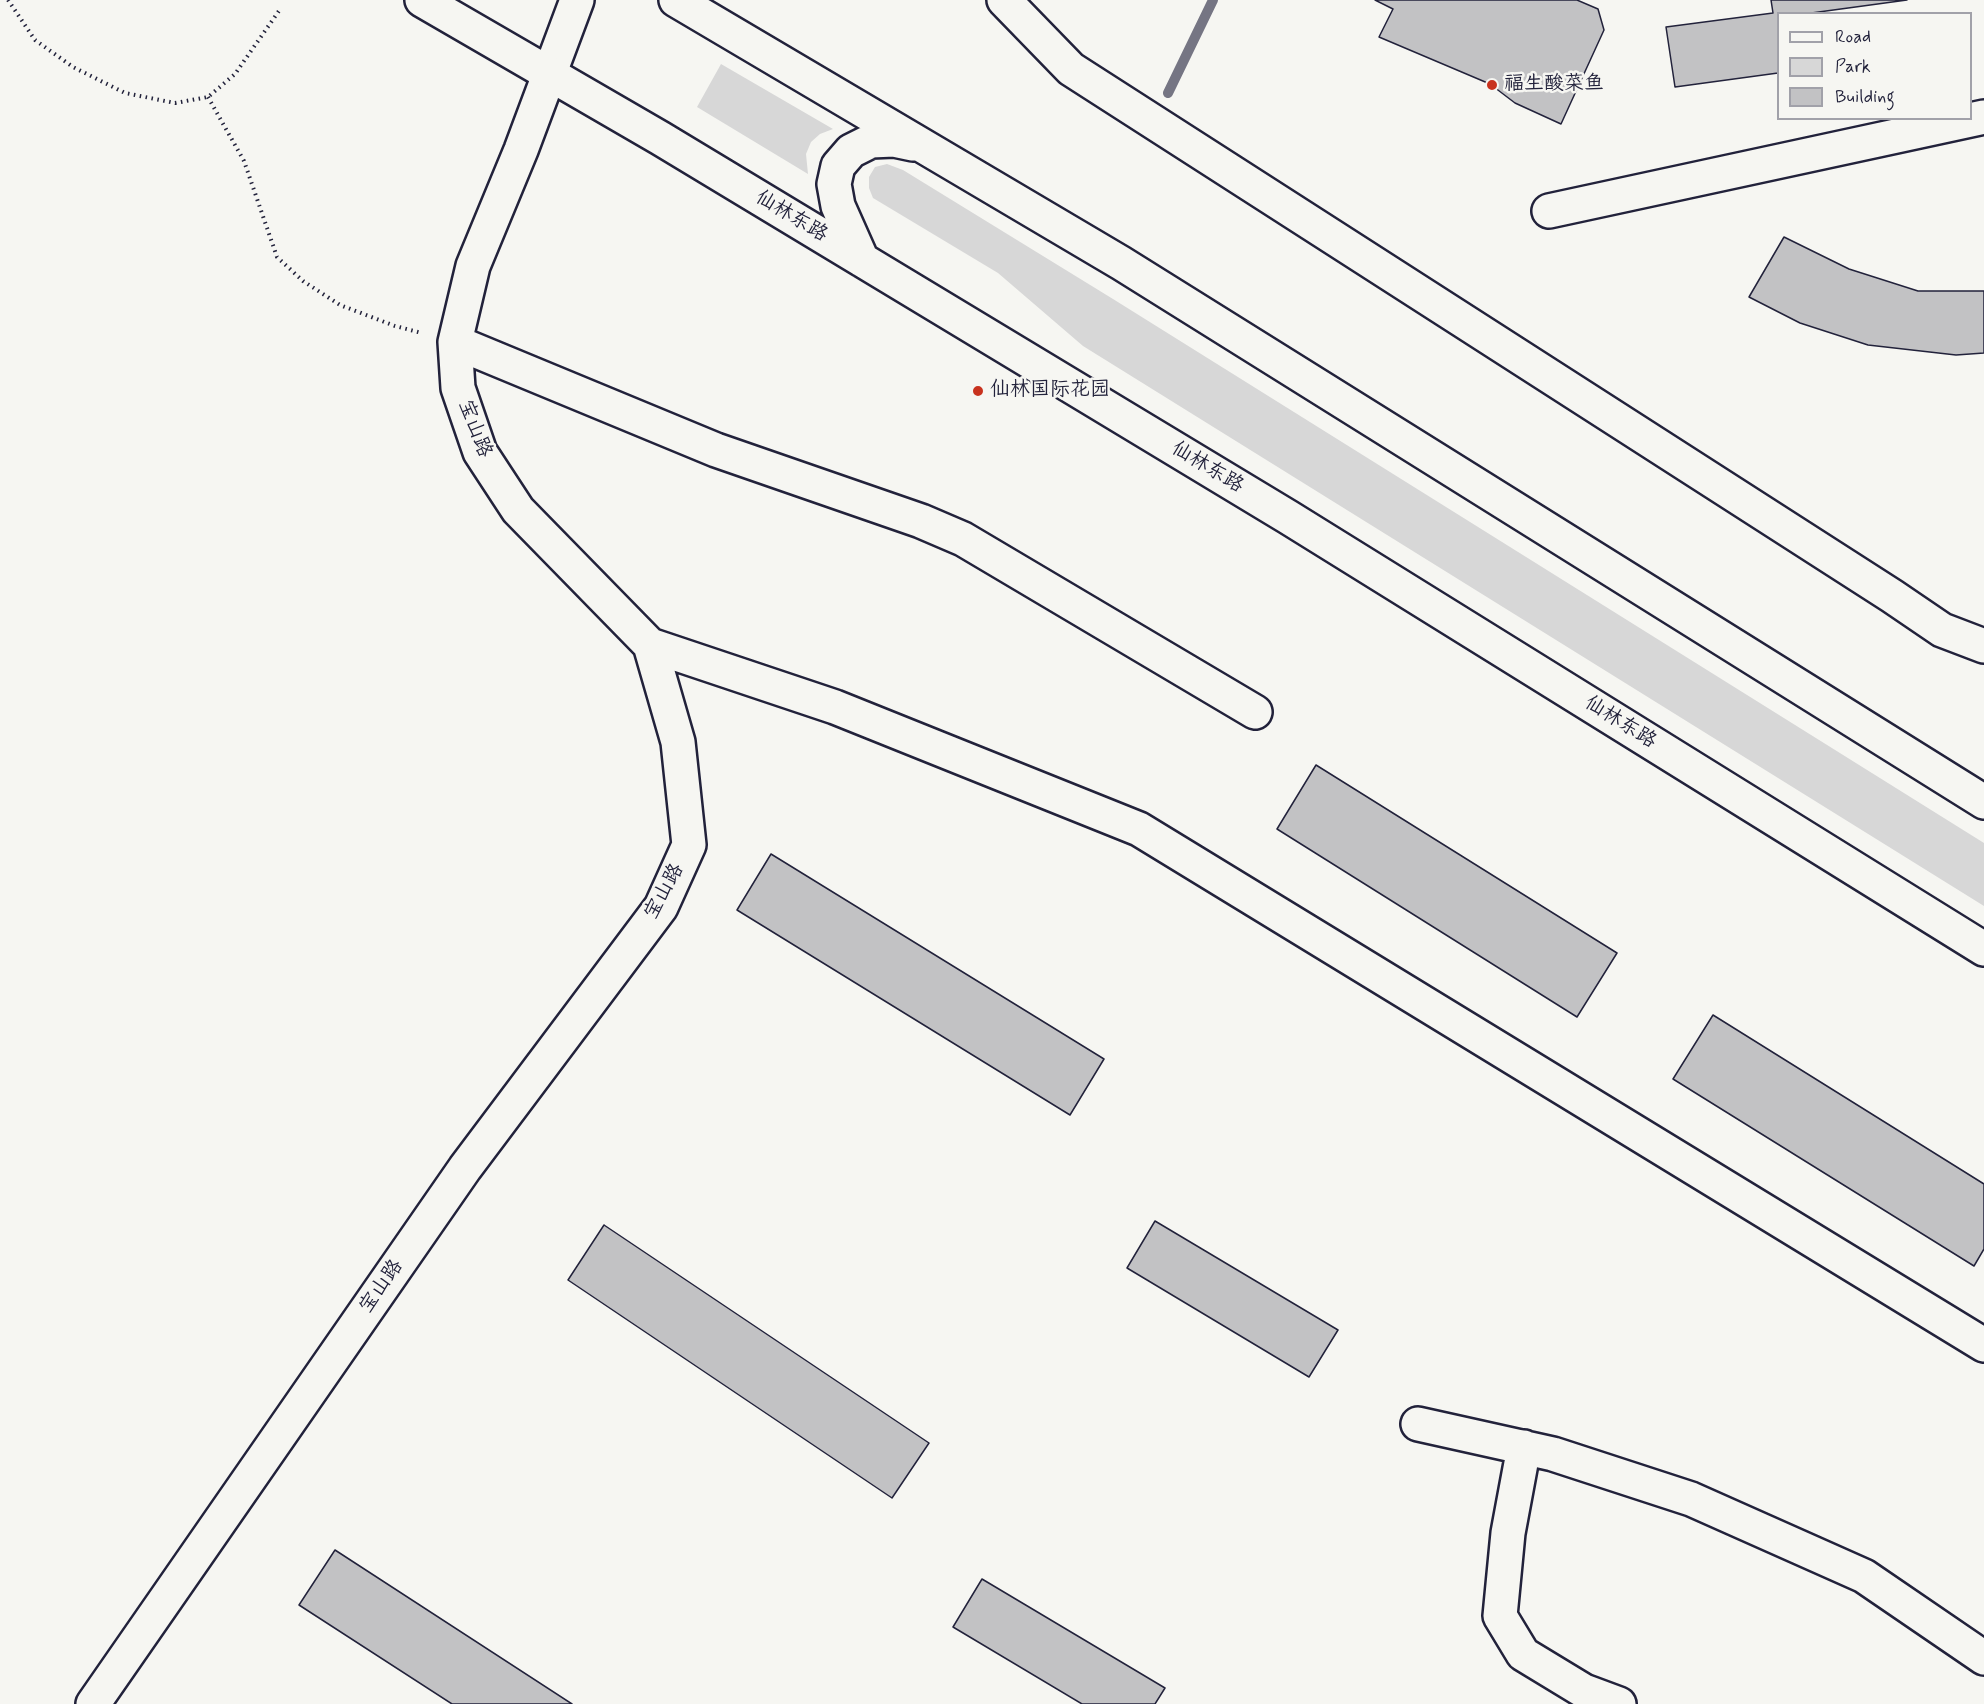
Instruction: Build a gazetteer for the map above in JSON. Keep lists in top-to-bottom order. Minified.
{"streets":{"street":["仙林东路","宝山路"]},"crossings":[["仙林东路","宝山路"]],"places":["福生酸菜鱼","仙林国际花园"],"legend":["Road","Park","Building"]}
